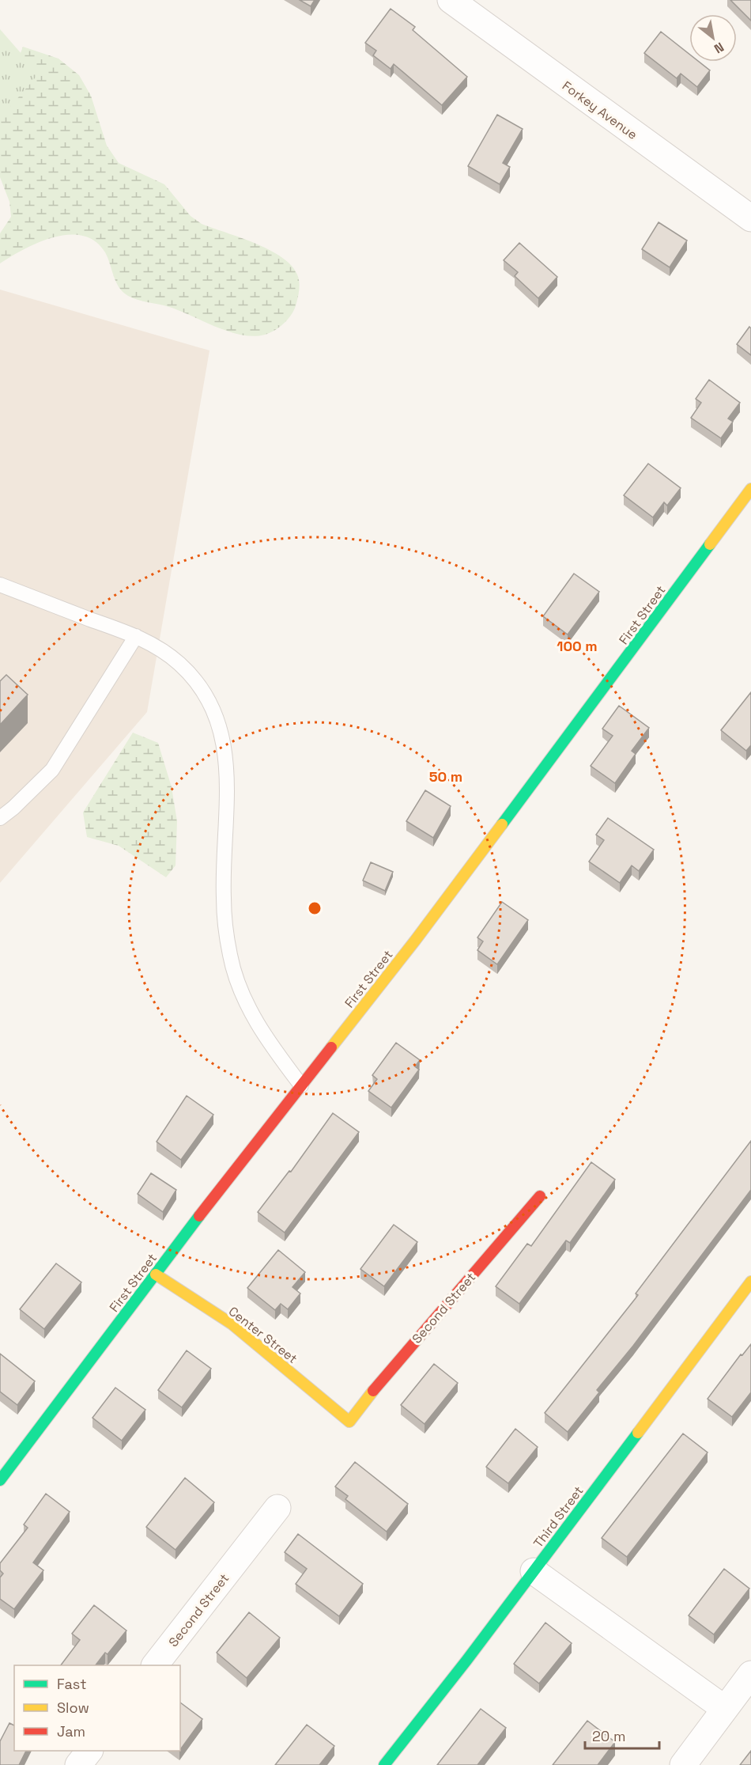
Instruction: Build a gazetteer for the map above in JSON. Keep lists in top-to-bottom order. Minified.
{"streets":{"street":["Forkey Avenue","First Street","Second Street","Center Street","Third Street"]},"crossings":[["First Street","Center Street"],["Second Street","Center Street"]],"legend":["Fast","Slow","Jam"],"scale_bar":"20 m","north":"bottom right","rings":["100 m","50 m"]}
